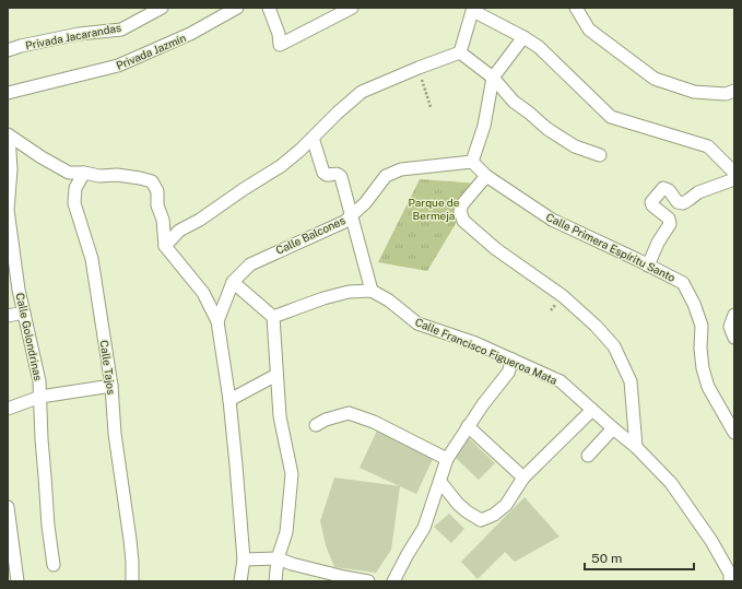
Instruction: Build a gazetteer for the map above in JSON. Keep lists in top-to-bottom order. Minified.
{"streets":{"street":["Privada Jacarandas","Privada Jazmín","Calle Balcones","Calle Primera Espíritu Santo","Calle Golondrinas","Calle Francisco Figueroa Mata","Calle Tajos"]},"crossings":[["Calle Balcones","Calle Primera Espíritu Santo"]],"parks":["Parque de Bermeja"],"scale_bar":"50 m"}
